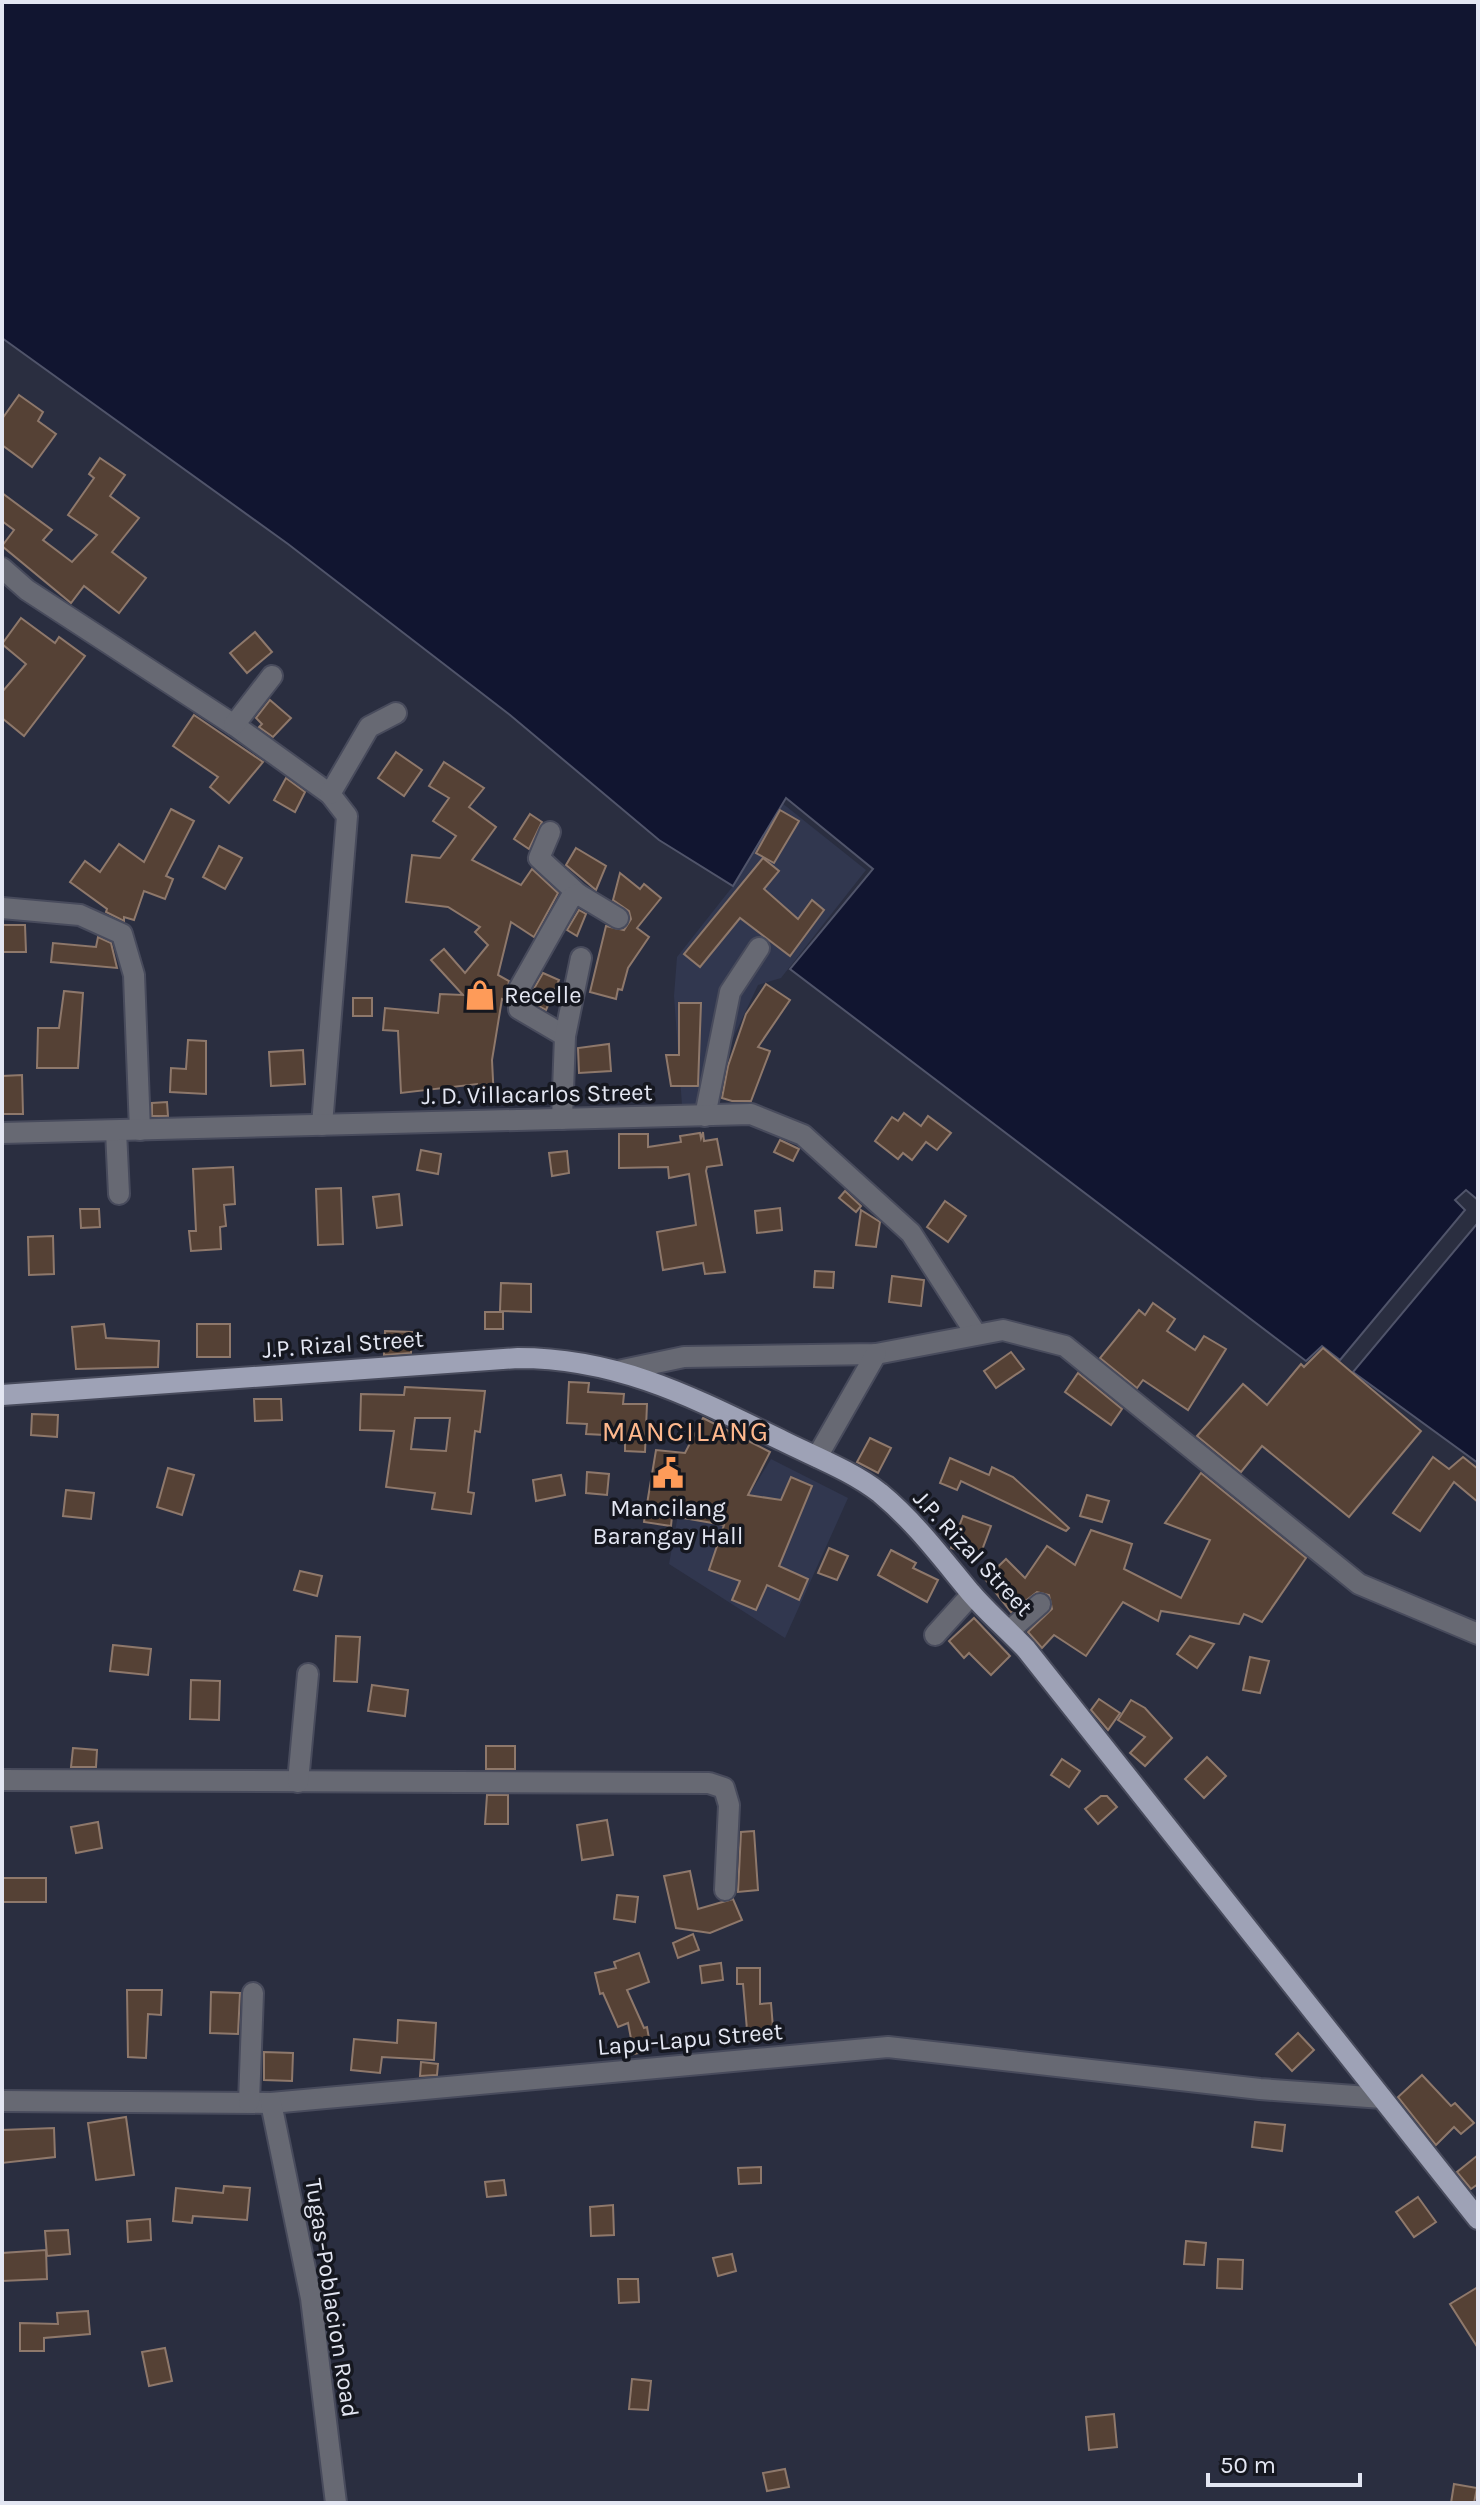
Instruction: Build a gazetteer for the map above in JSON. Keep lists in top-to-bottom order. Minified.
{"streets":{"main road":["J.P. Rizal Street"],"street":["J. D. Villacarlos Street","Lapu-Lapu Street","Tugas-Poblacion Road"]},"crossings":[["J.P. Rizal Street","Lapu-Lapu Street"],["Lapu-Lapu Street","Tugas-Poblacion Road"]],"districts":["MANCILANG"],"places":{"shop":["Recelle"],"public building":["Mancilang Barangay Hall"]},"scale_bar":"50 m"}
